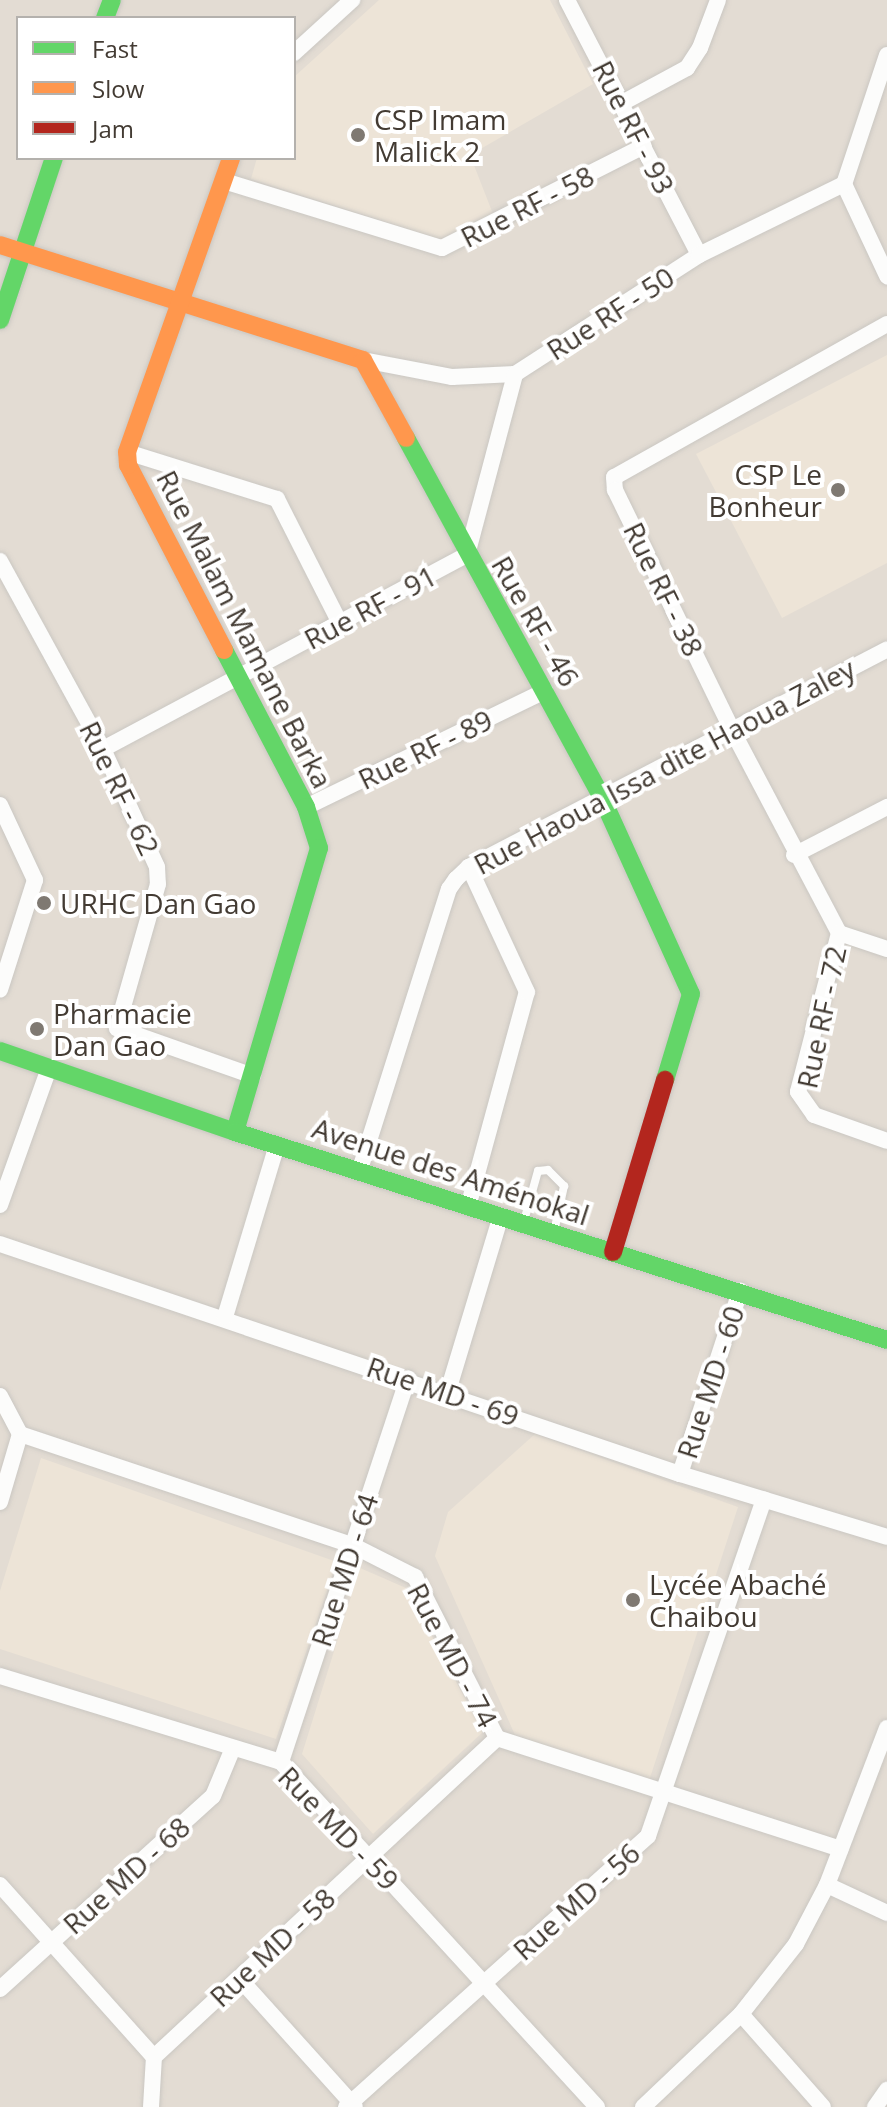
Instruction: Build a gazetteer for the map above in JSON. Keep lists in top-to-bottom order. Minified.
{"streets":{"street":["Rue RF - 93","Rue RF - 58","Rue RF - 50","Rue RF - 38","Rue RF - 91","Rue RF - 46","Rue Malam Mamane Barka","Rue RF - 89","Rue Haoua Issa dite Haoua Zaley","Rue RF - 62","Rue RF - 72","Avenue des Aménokal","Rue MD - 60","Rue MD - 69","Rue MD - 64","Rue MD - 74","Rue MD - 59","Rue MD - 68","Rue MD - 56","Rue MD - 58"]},"crossings":[["Rue RF - 93","Rue RF - 58"],["Rue RF - 93","Rue RF - 50"],["Rue RF - 58","Rue Malam Mamane Barka"],["Rue RF - 50","Rue RF - 46"],["Rue RF - 38","Rue Haoua Issa dite Haoua Zaley"],["Rue RF - 38","Rue RF - 72"],["Rue RF - 91","Rue RF - 46"],["Rue RF - 91","Rue Malam Mamane Barka"],["Rue RF - 91","Rue RF - 62"],["Rue RF - 46","Rue RF - 89"],["Rue RF - 46","Rue Haoua Issa dite Haoua Zaley"],["Rue RF - 46","Avenue des Aménokal"],["Rue Malam Mamane Barka","Rue RF - 89"],["Rue Malam Mamane Barka","Rue RF - 62"],["Rue Malam Mamane Barka","Avenue des Aménokal"],["Avenue des Aménokal","Rue MD - 60"],["Rue MD - 60","Rue MD - 69"],["Rue MD - 69","Rue MD - 64"],["Rue MD - 69","Rue MD - 56"],["Rue MD - 64","Rue MD - 74"],["Rue MD - 64","Rue MD - 59"],["Rue MD - 74","Rue MD - 56"],["Rue MD - 74","Rue MD - 58"],["Rue MD - 59","Rue MD - 68"],["Rue MD - 59","Rue MD - 56"],["Rue MD - 59","Rue MD - 58"]],"places":["CSP Imam Malick 2","CSP Le Bonheur","URHC Dan Gao","Pharmacie Dan Gao","Lycée Abaché Chaibou"],"legend":["Fast","Slow","Jam"]}
